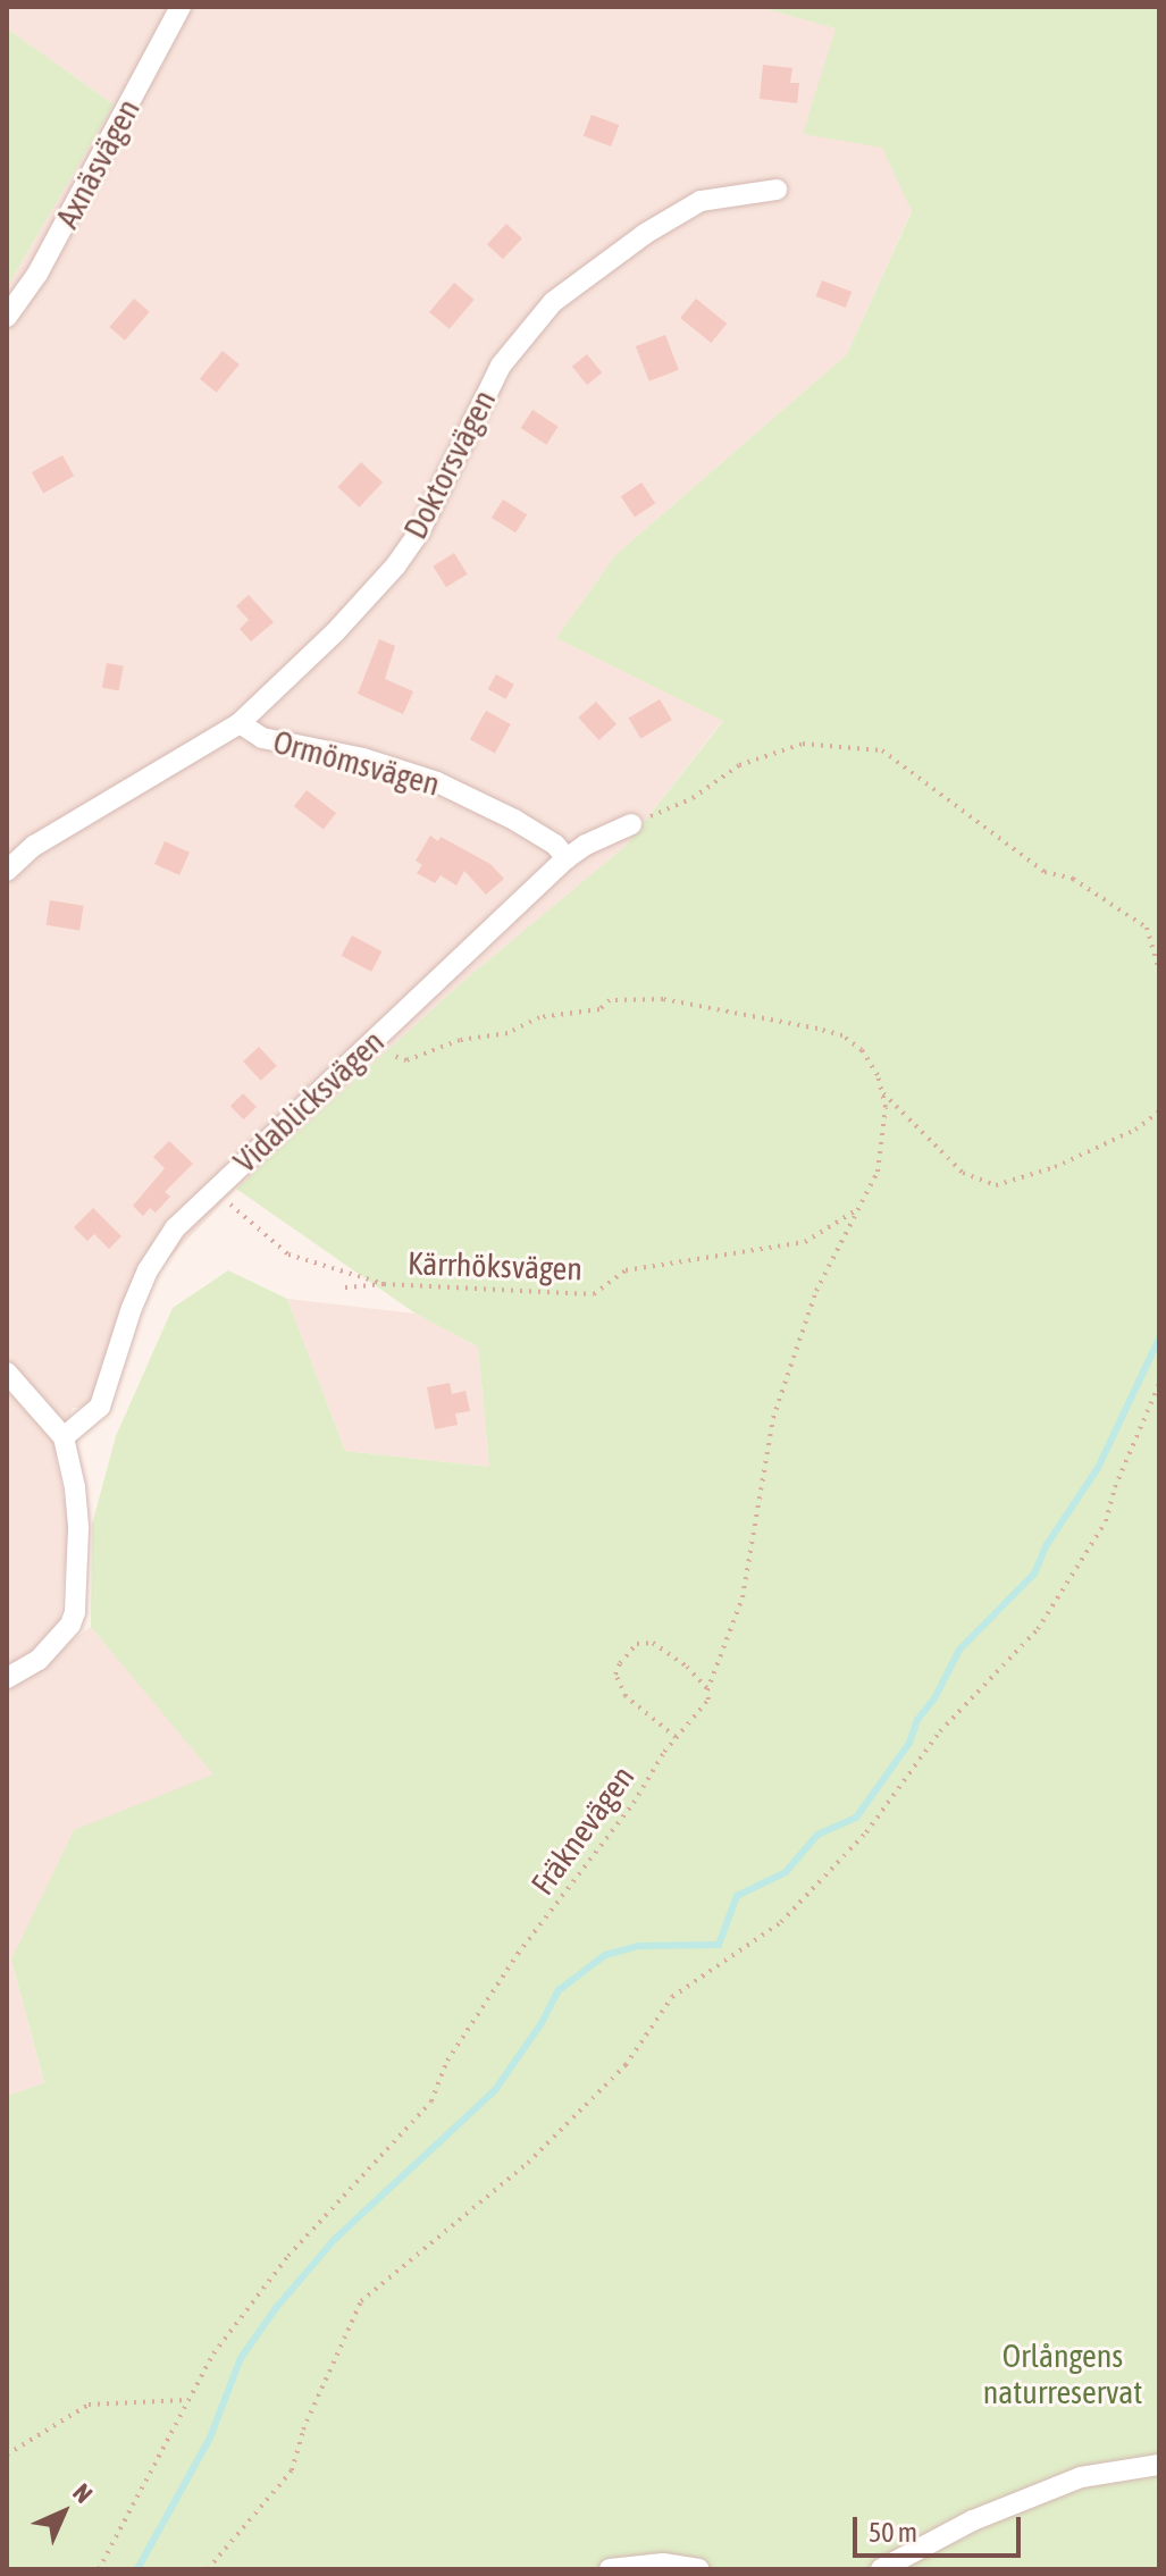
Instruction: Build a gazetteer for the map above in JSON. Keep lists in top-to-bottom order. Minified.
{"streets":{"street":["Axnäsvägen","Doktorsvägen","Ormömsvägen","Vidablicksvägen"],"path":["Kärrhöksvägen","Fräknevägen"]},"crossings":[["Doktorsvägen","Ormömsvägen"],["Ormömsvägen","Vidablicksvägen"],["Vidablicksvägen","Kärrhöksvägen"],["Kärrhöksvägen","Fräknevägen"]],"parks":["Orlångens naturreservat"],"scale_bar":"50 m","north":"top right"}
